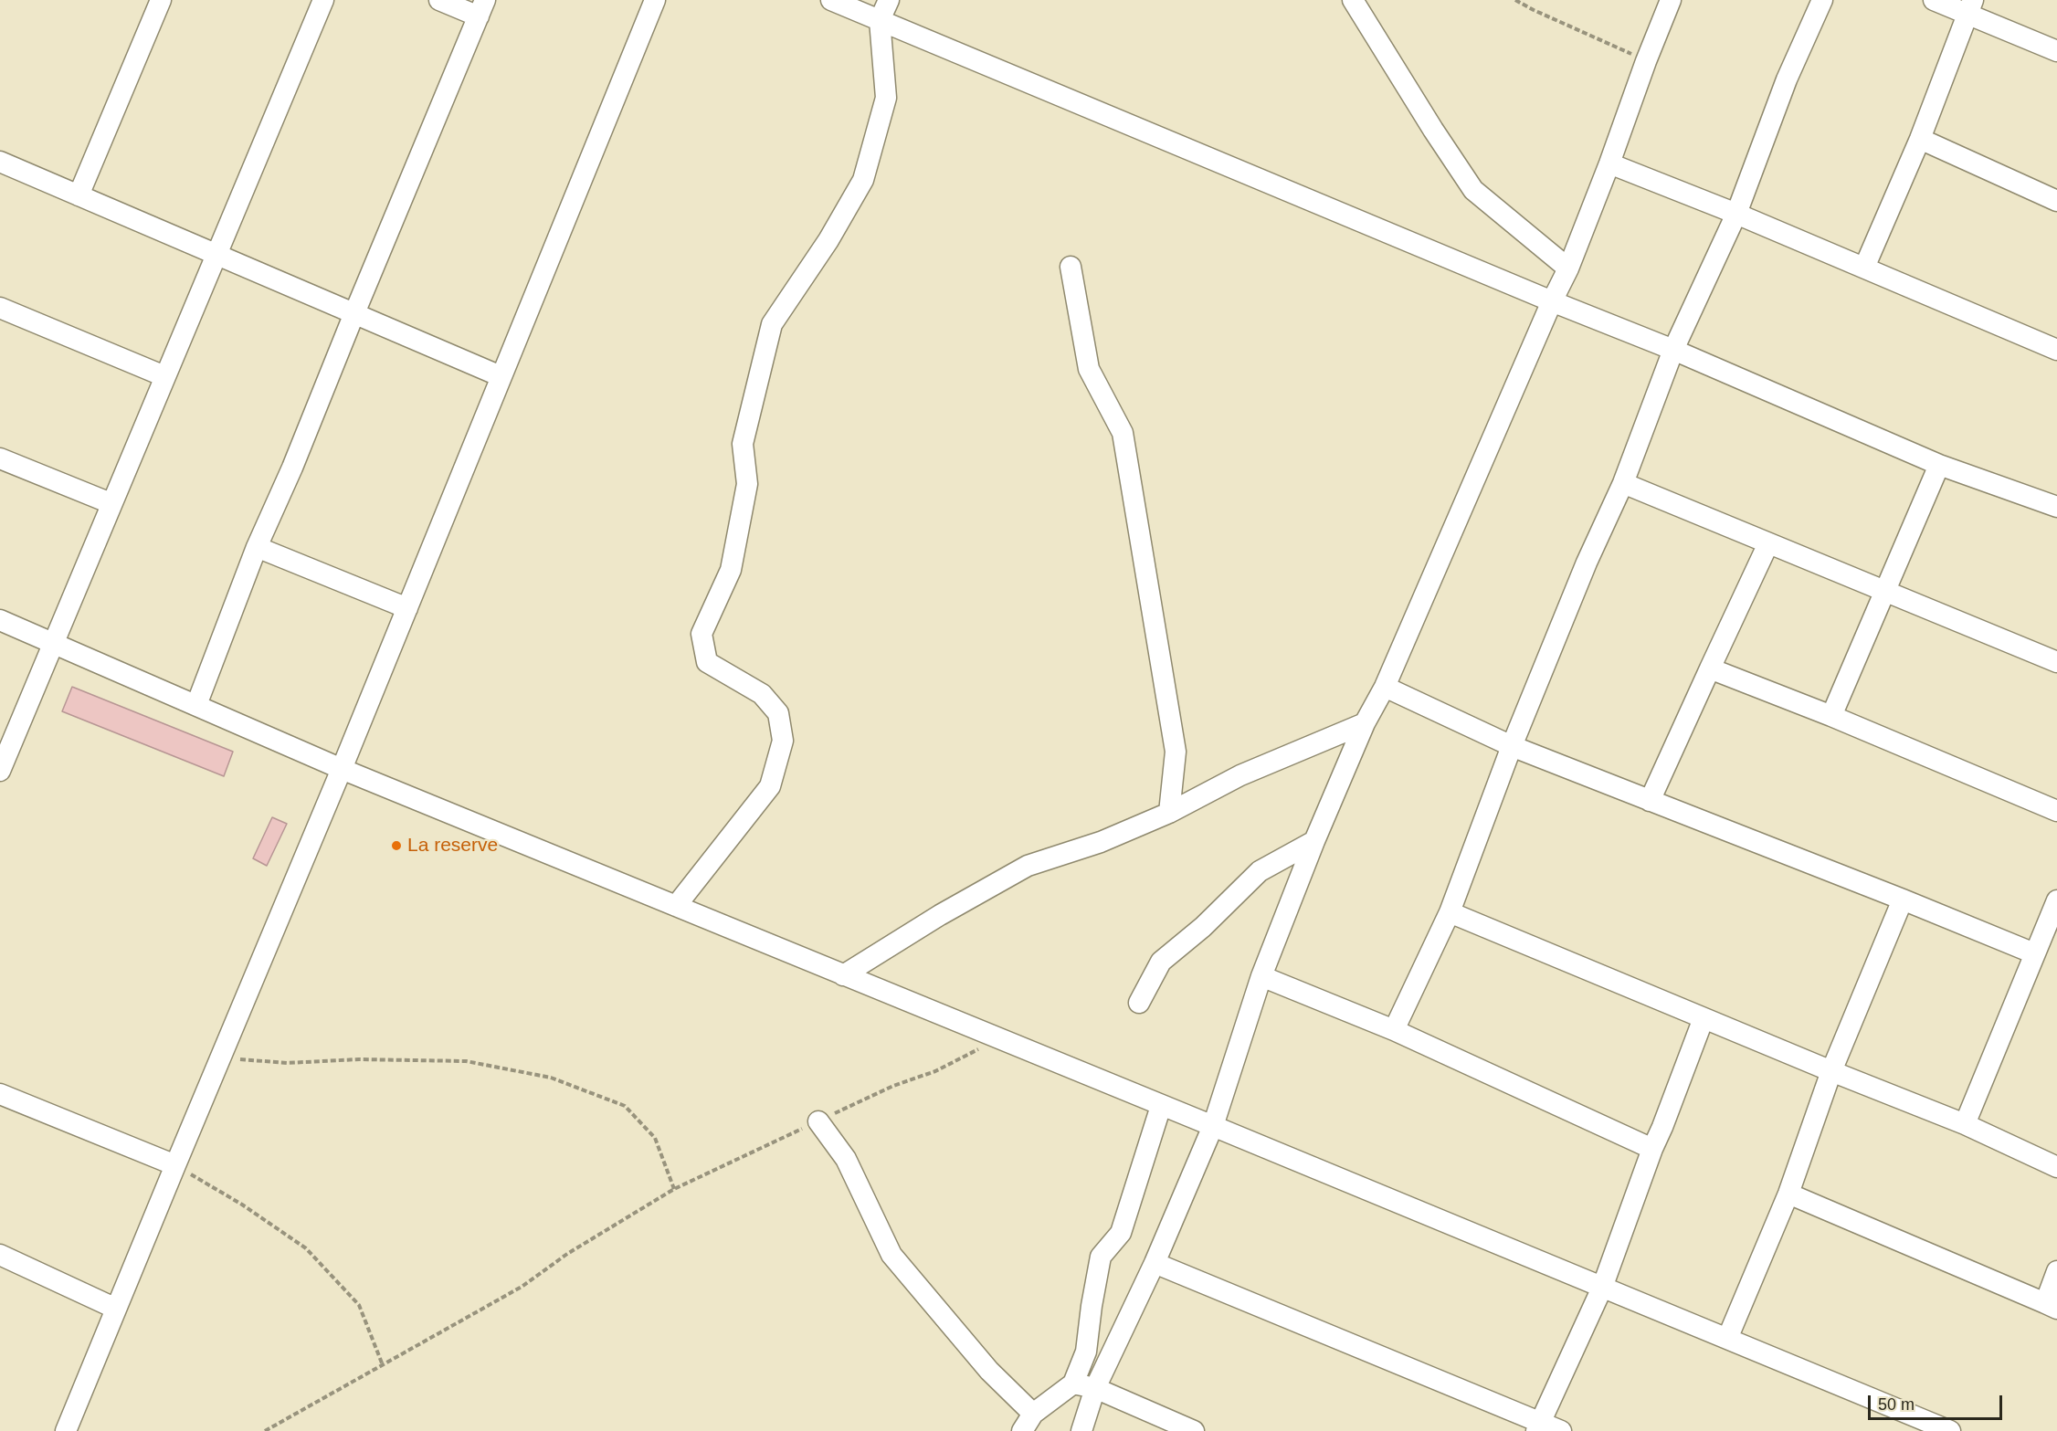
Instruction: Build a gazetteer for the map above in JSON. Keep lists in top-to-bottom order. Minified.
{"places":["La reserve"],"scale_bar":"50 m"}
